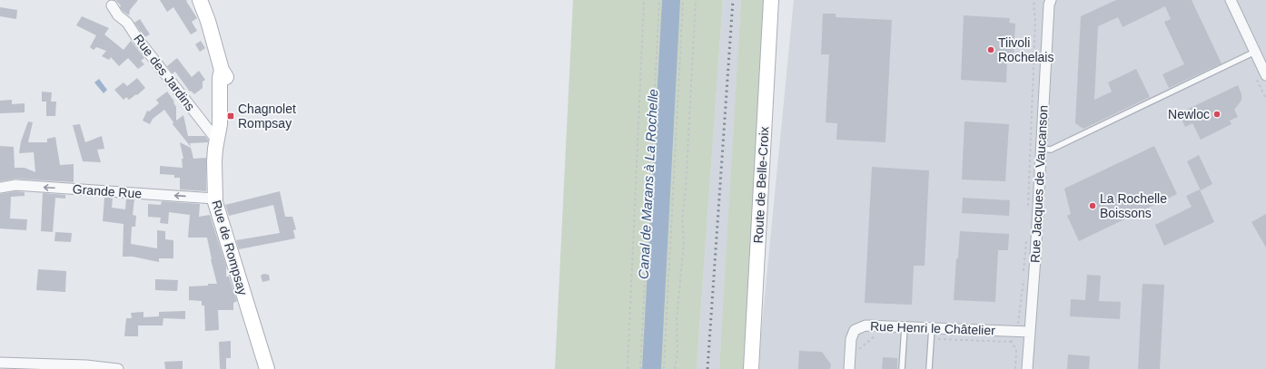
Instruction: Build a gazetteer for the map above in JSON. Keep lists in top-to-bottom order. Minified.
{"streets":{"street":["Rue des Jardins","Rue Jacques de Vaucanson","Route de Belle-Croix","Grande Rue","Rue de Rompsay","Rue Henri le Châtelier"]},"crossings":[["Rue des Jardins","Rue de Rompsay"],["Rue Jacques de Vaucanson","Rue Henri le Châtelier"],["Grande Rue","Rue de Rompsay"]],"one_way":["Grande Rue"],"water":["Canal de Marans à La Rochelle"],"places":{"other":["Tiivoli Rochelais","Newloc","La Rochelle Boissons"],"transit":["Chagnolet Rompsay"]}}
